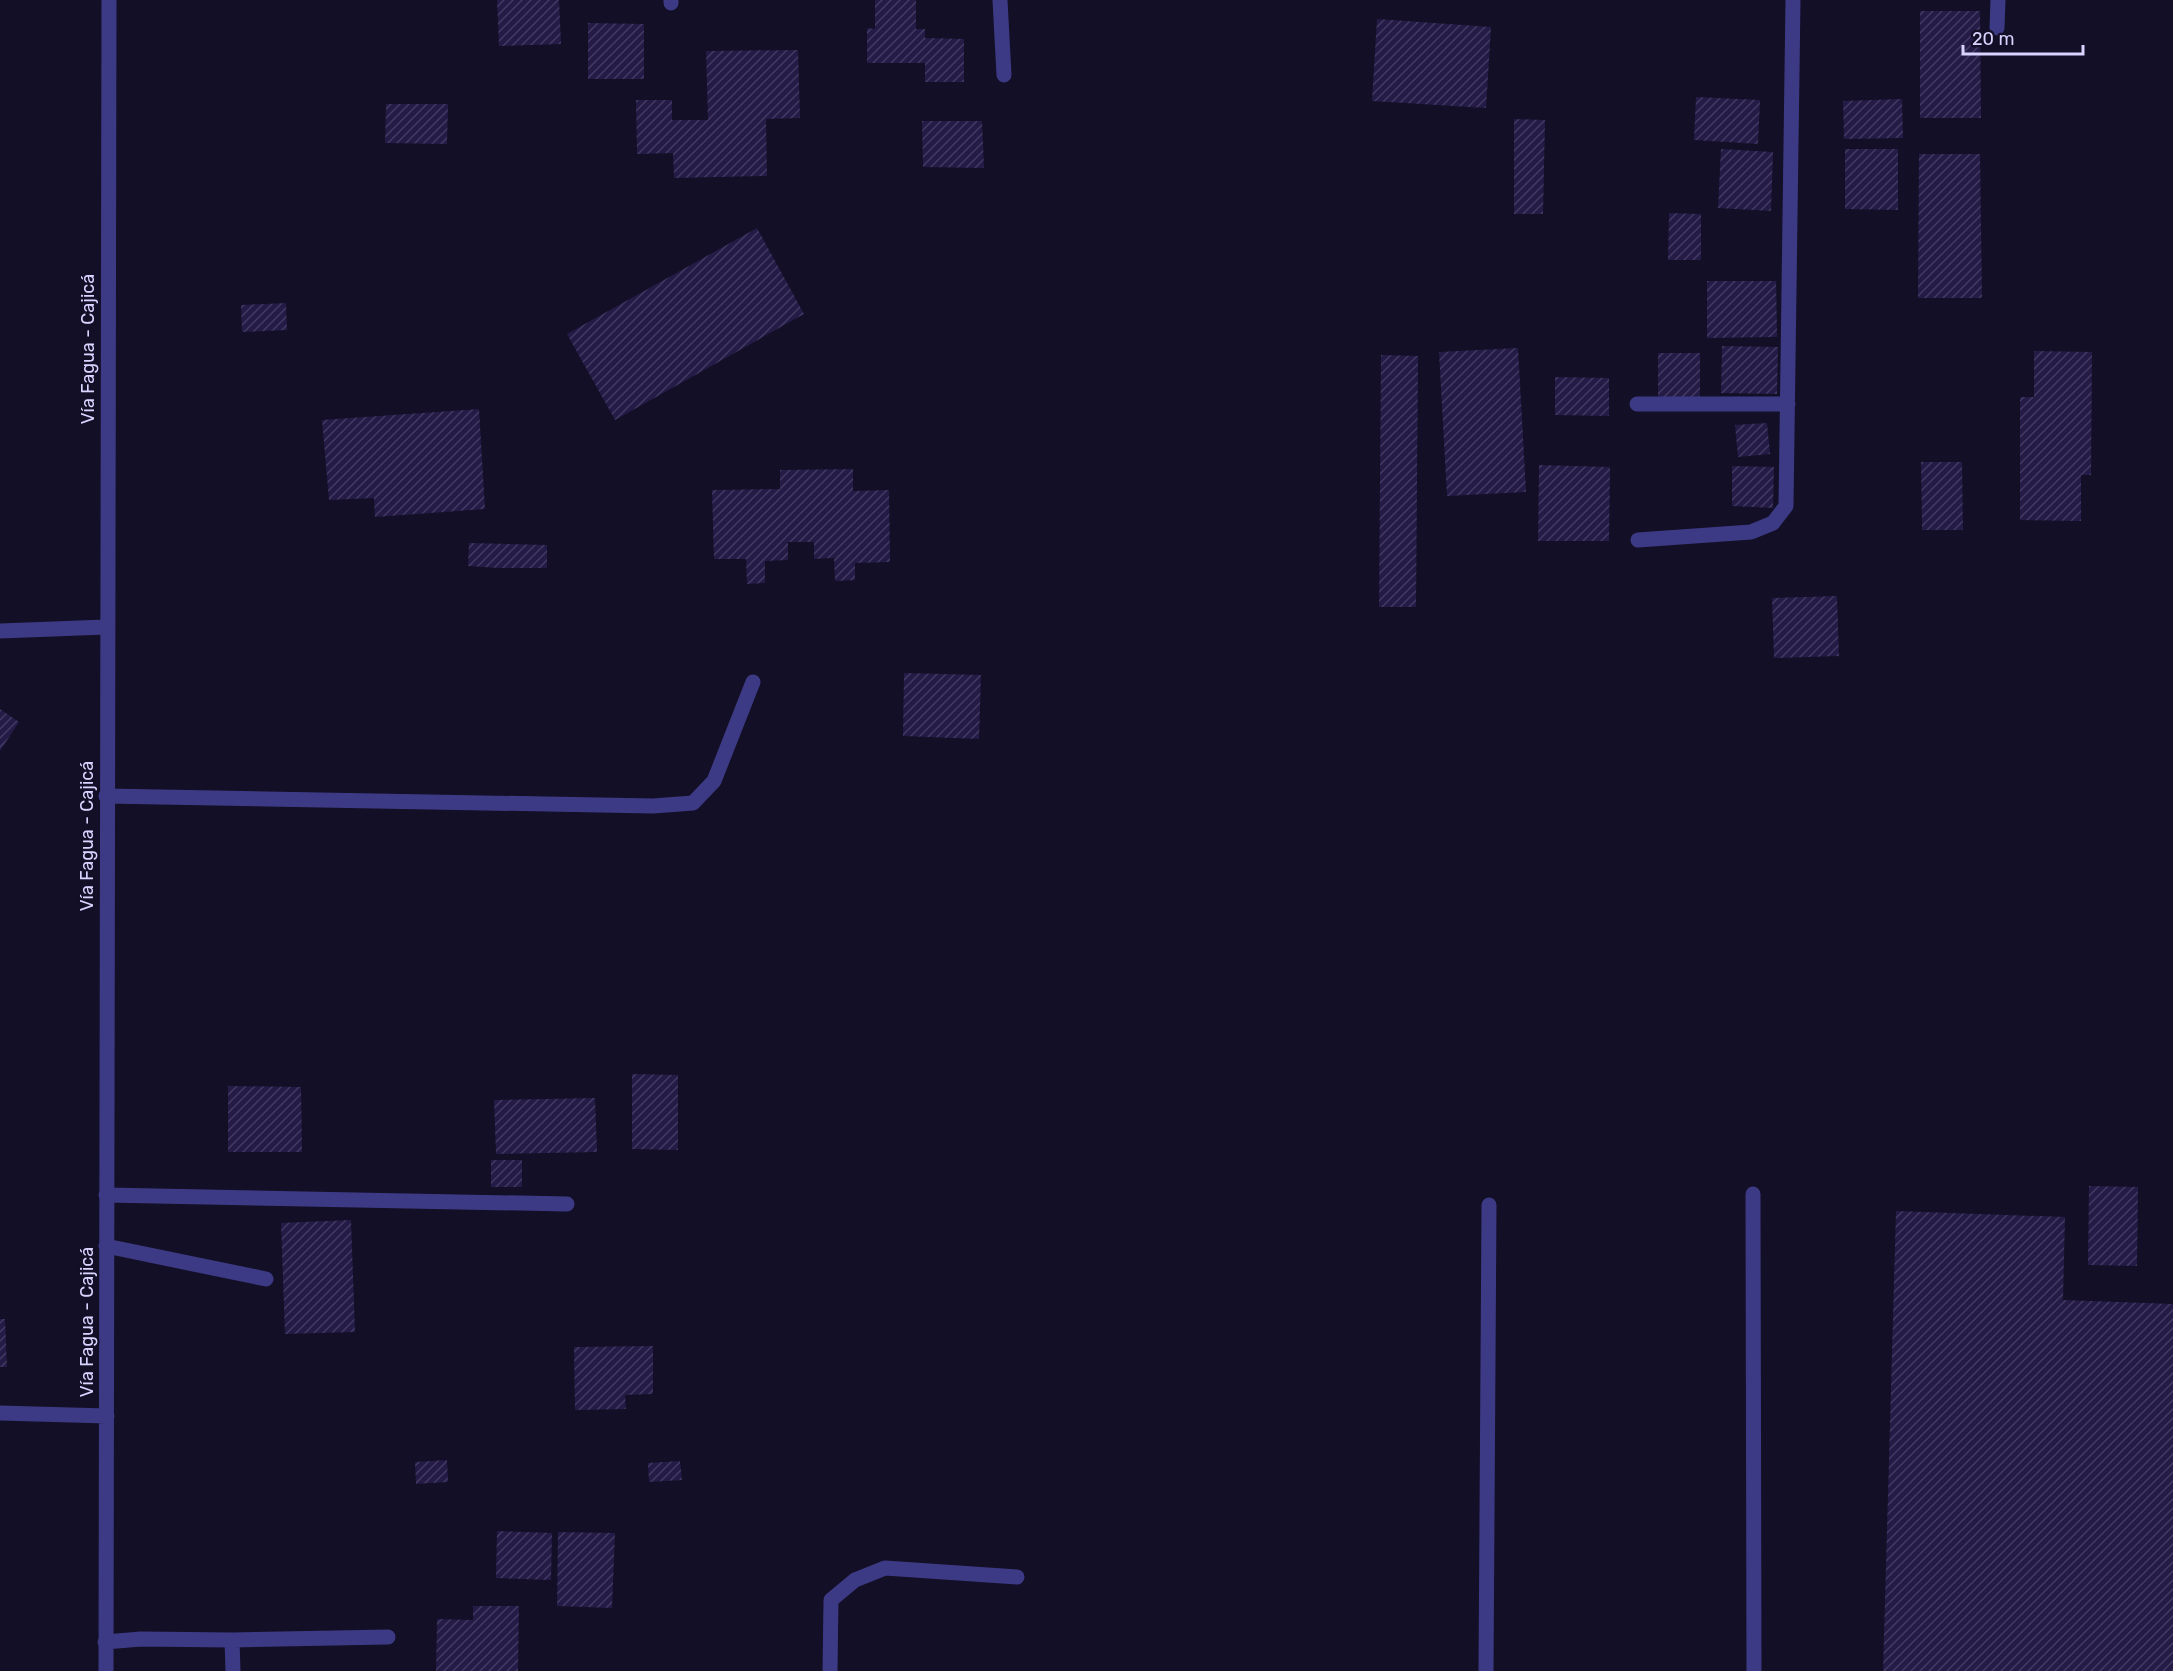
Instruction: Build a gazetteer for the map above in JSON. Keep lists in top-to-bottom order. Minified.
{"streets":{"street":["Vía Fagua - Cajicá"]},"scale_bar":"20 m"}
